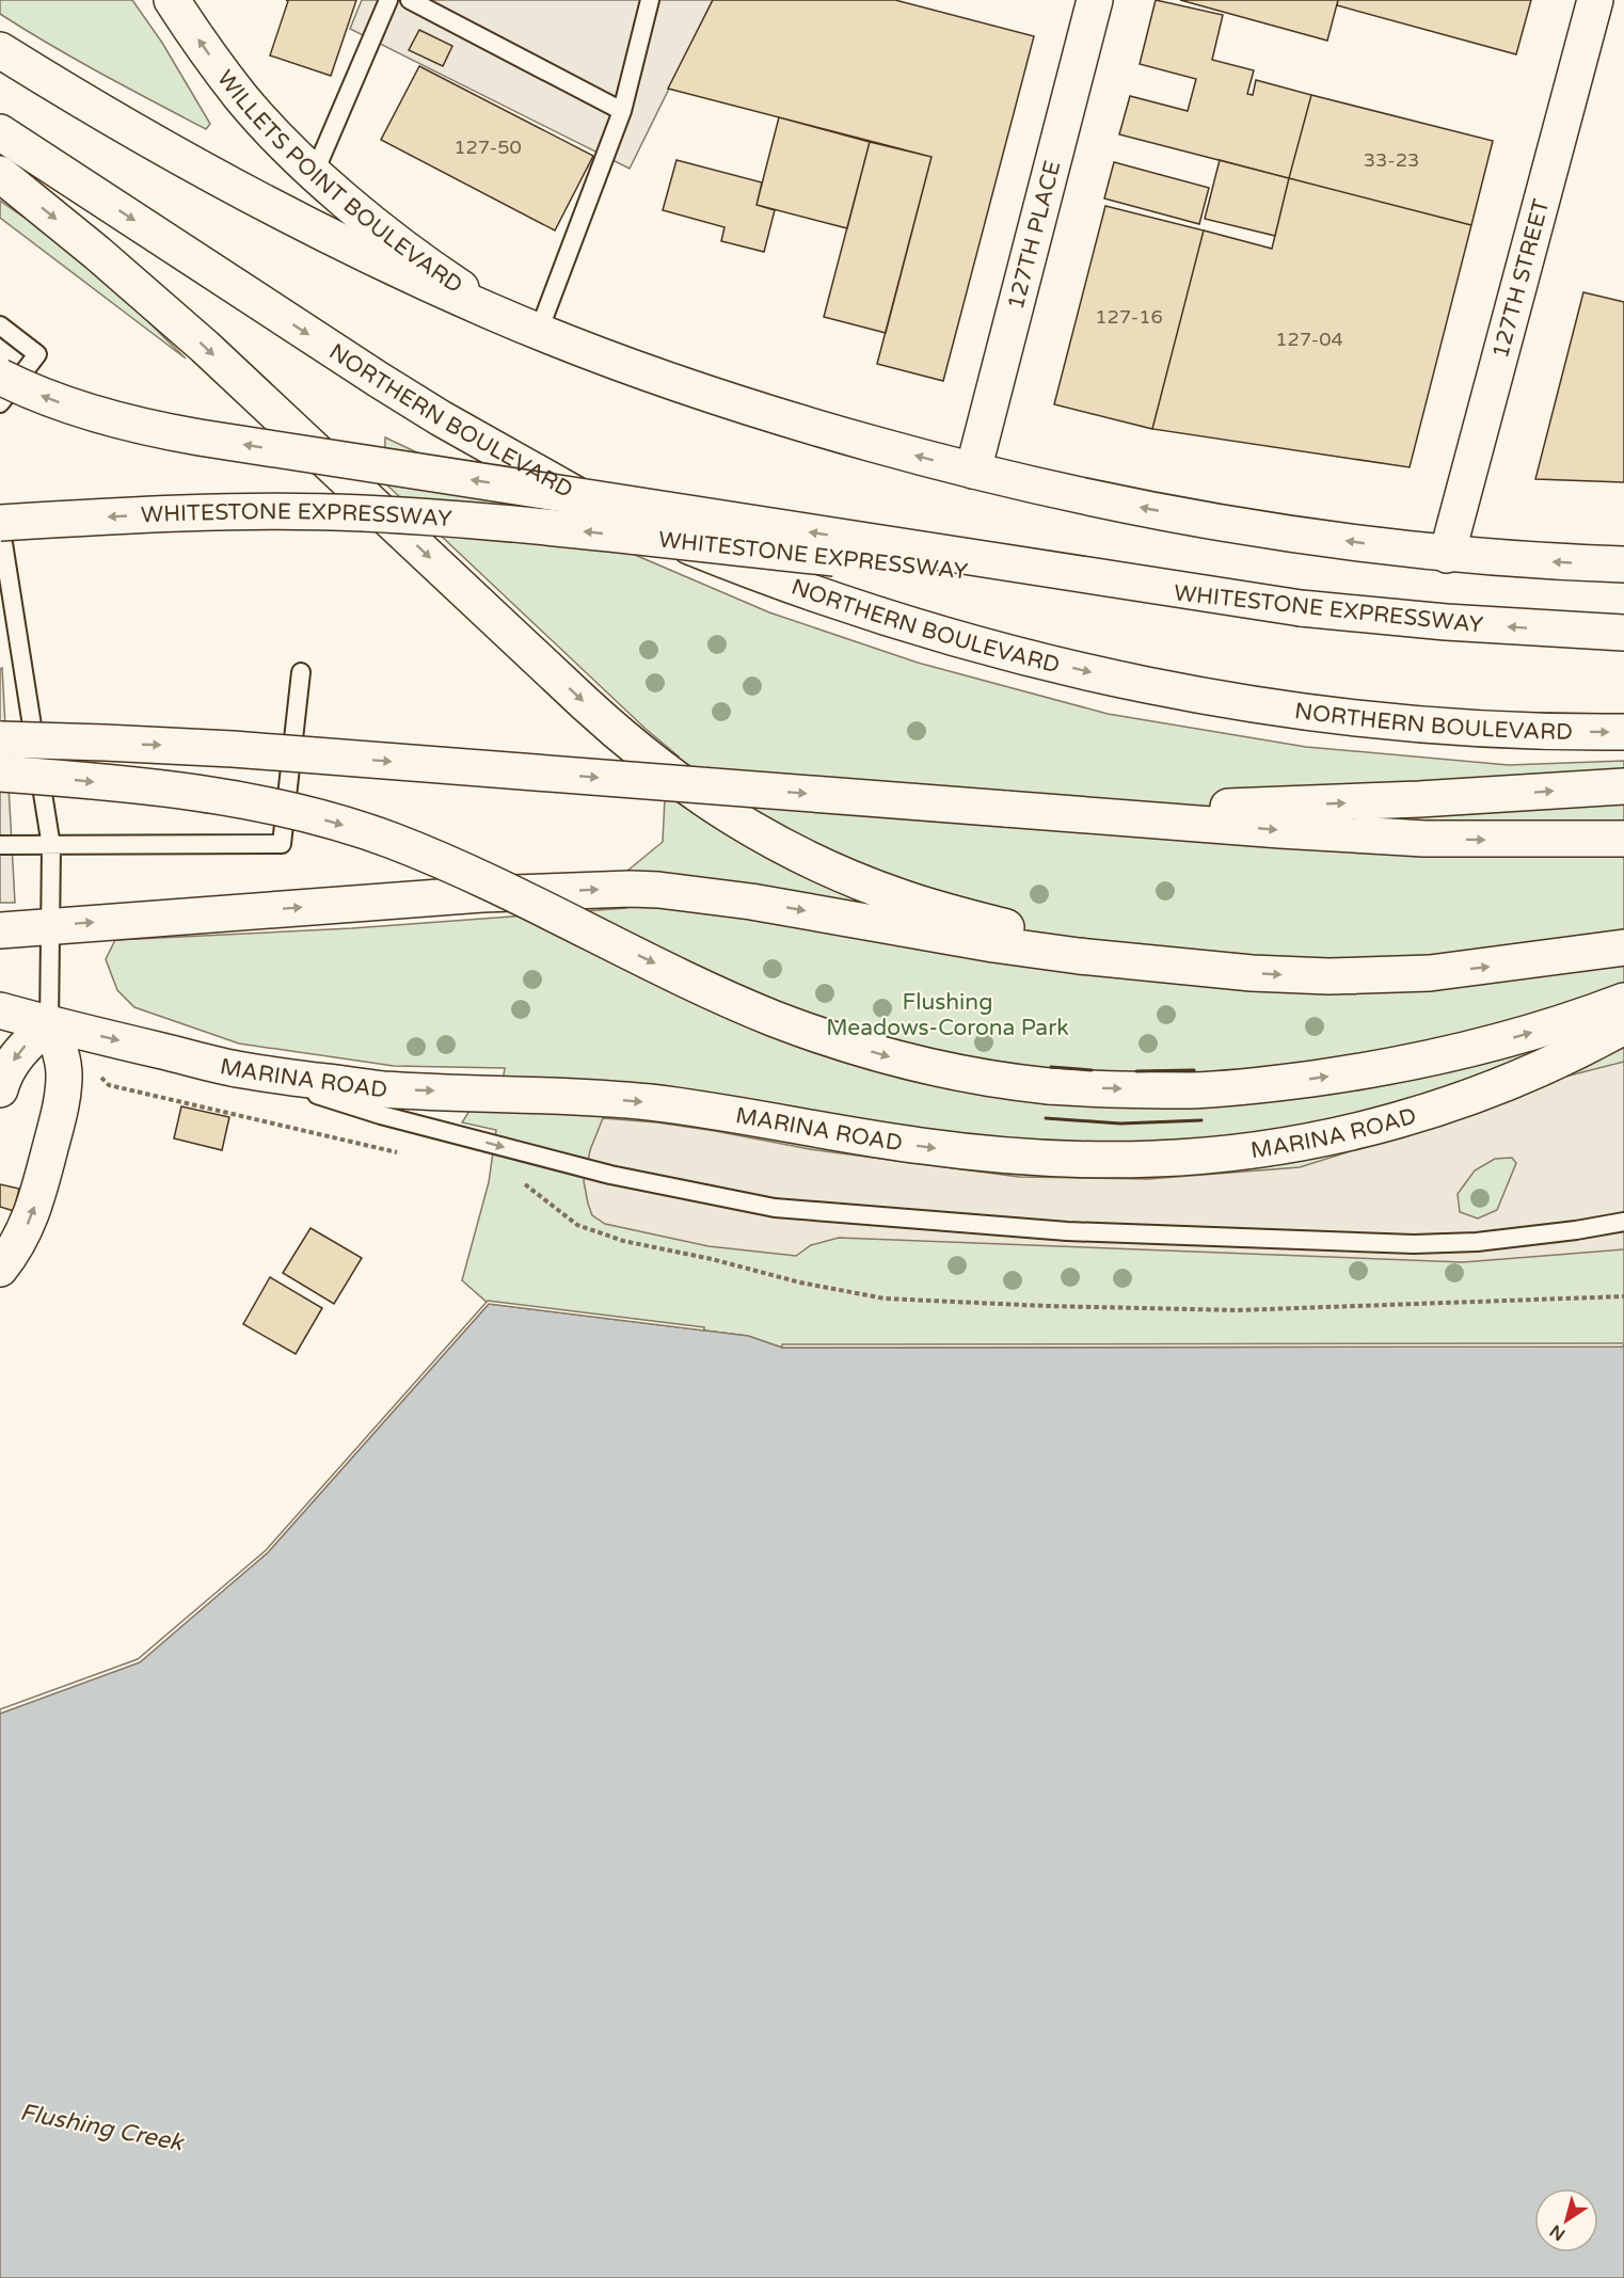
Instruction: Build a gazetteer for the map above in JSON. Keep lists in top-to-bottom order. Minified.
{"streets":{"main road":["WILLETS POINT BOULEVARD","127TH PLACE","127TH STREET","NORTHERN BOULEVARD","WHITESTONE EXPRESSWAY","MARINA ROAD"]},"water":["Flushing Creek"],"parks":["Flushing Meadows-Corona Park"],"house_numbers":["127-50","33-23","127-16","127-04"],"north":"bottom left"}
